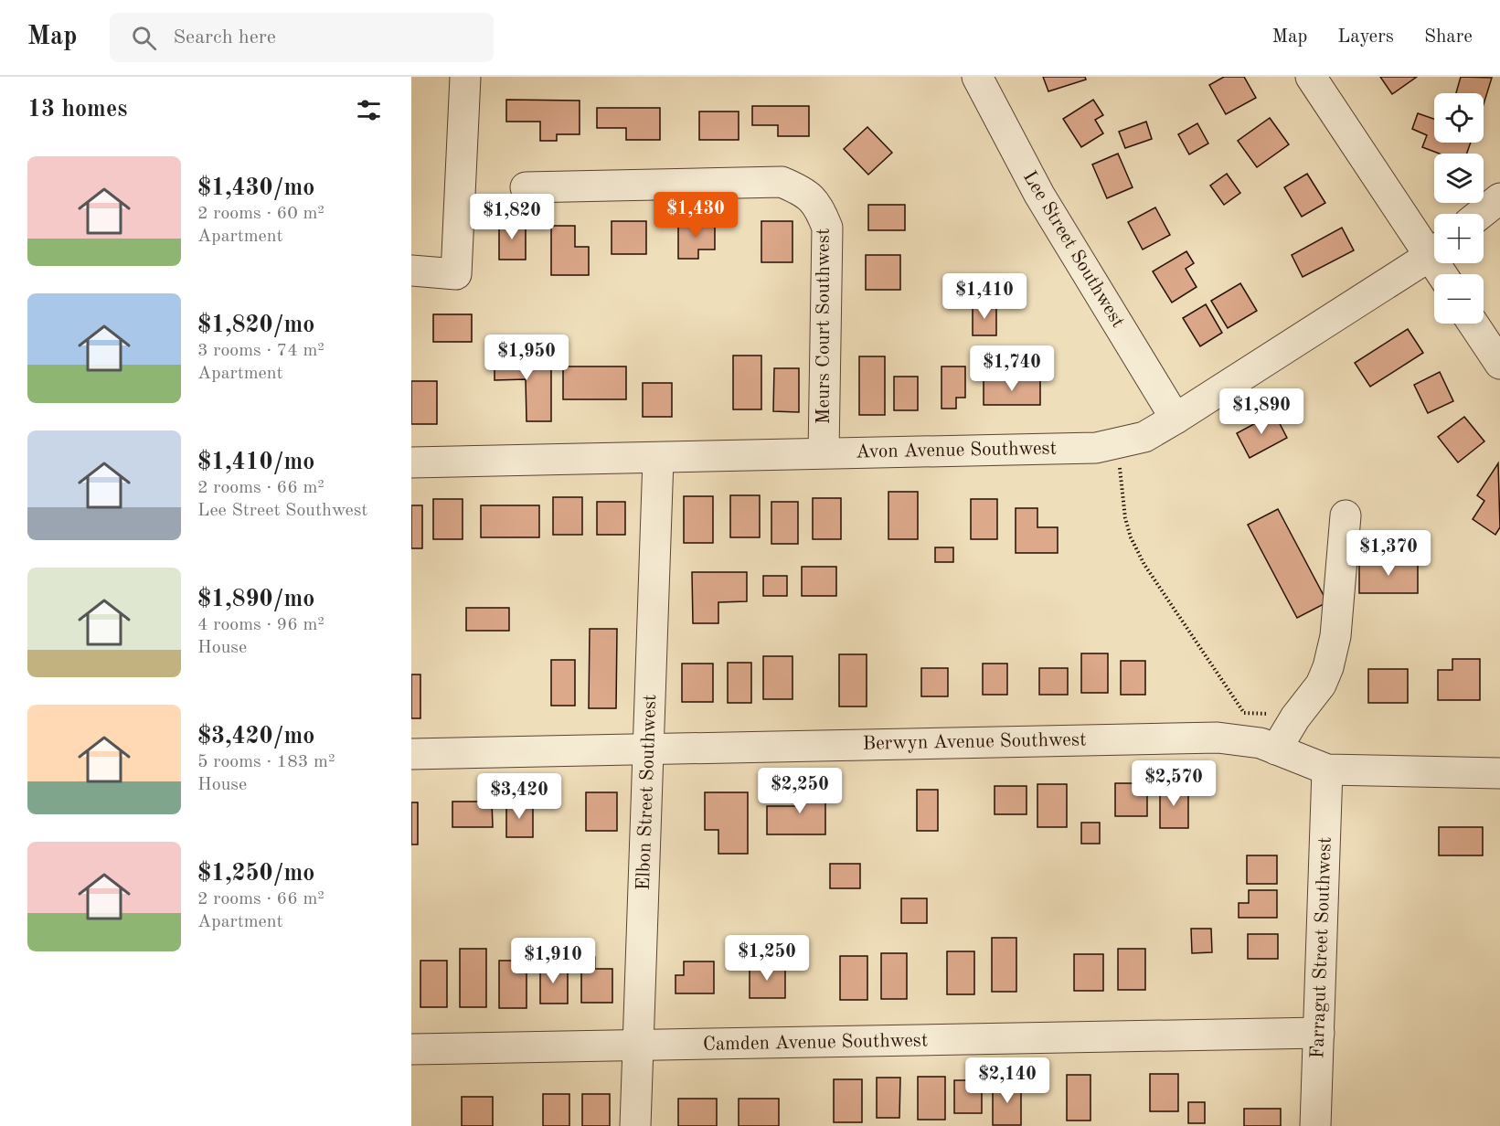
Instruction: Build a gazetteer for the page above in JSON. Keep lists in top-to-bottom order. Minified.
{"streets":{"street":["Lee Street Southwest","Meurs Court Southwest","Avon Avenue Southwest","Berwyn Avenue Southwest","Elbon Street Southwest","Farragut Street Southwest","Camden Avenue Southwest"]},"crossings":[["Lee Street Southwest","Avon Avenue Southwest"],["Meurs Court Southwest","Avon Avenue Southwest"],["Avon Avenue Southwest","Elbon Street Southwest"],["Berwyn Avenue Southwest","Elbon Street Southwest"],["Berwyn Avenue Southwest","Farragut Street Southwest"],["Elbon Street Southwest","Camden Avenue Southwest"],["Farragut Street Southwest","Camden Avenue Southwest"]],"page":{"header":"Map","search":"Search here","nav":["Map","Layers","Share"],"heading":"13 homes","map_buttons":["+","−"],"list":[{"name":"$1,430/mo","note":"2 rooms · 60 m² · Apartment"},{"name":"$1,820/mo","note":"3 rooms · 74 m² · Apartment"},{"name":"$1,410/mo","note":"2 rooms · 66 m² · Lee Street Southwest"},{"name":"$1,890/mo","note":"4 rooms · 96 m² · House"},{"name":"$3,420/mo","note":"5 rooms · 183 m² · House"},{"name":"$1,250/mo","note":"2 rooms · 66 m² · Apartment"}],"price":["$1,430","$1,820","$1,410","$1,950","$1,740","$1,890","$1,370","$2,570","$2,250","$3,420","$1,250","$1,910","$2,140"]}}
